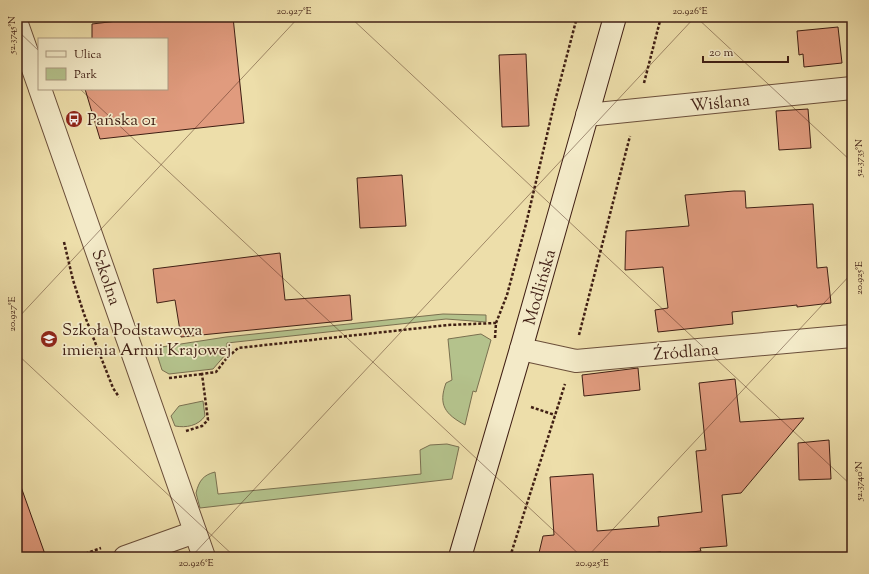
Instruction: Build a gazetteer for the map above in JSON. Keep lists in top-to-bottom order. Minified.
{"streets":{"street":["Wiślana","Szkolna","Modlińska","Źródlana"]},"crossings":[["Wiślana","Modlińska"],["Modlińska","Źródlana"]],"places":{"bus stop":["Pańska 01"],"school or university":["Szkoła Podstawowa imienia Armii Krajowej"]},"legend":["Ulica","Park"],"scale_bar":"20 m","coordinates":["20.927°E","20.926°E","52.3745°N","52.3735°N","20.925°E","52.3740°N"]}
